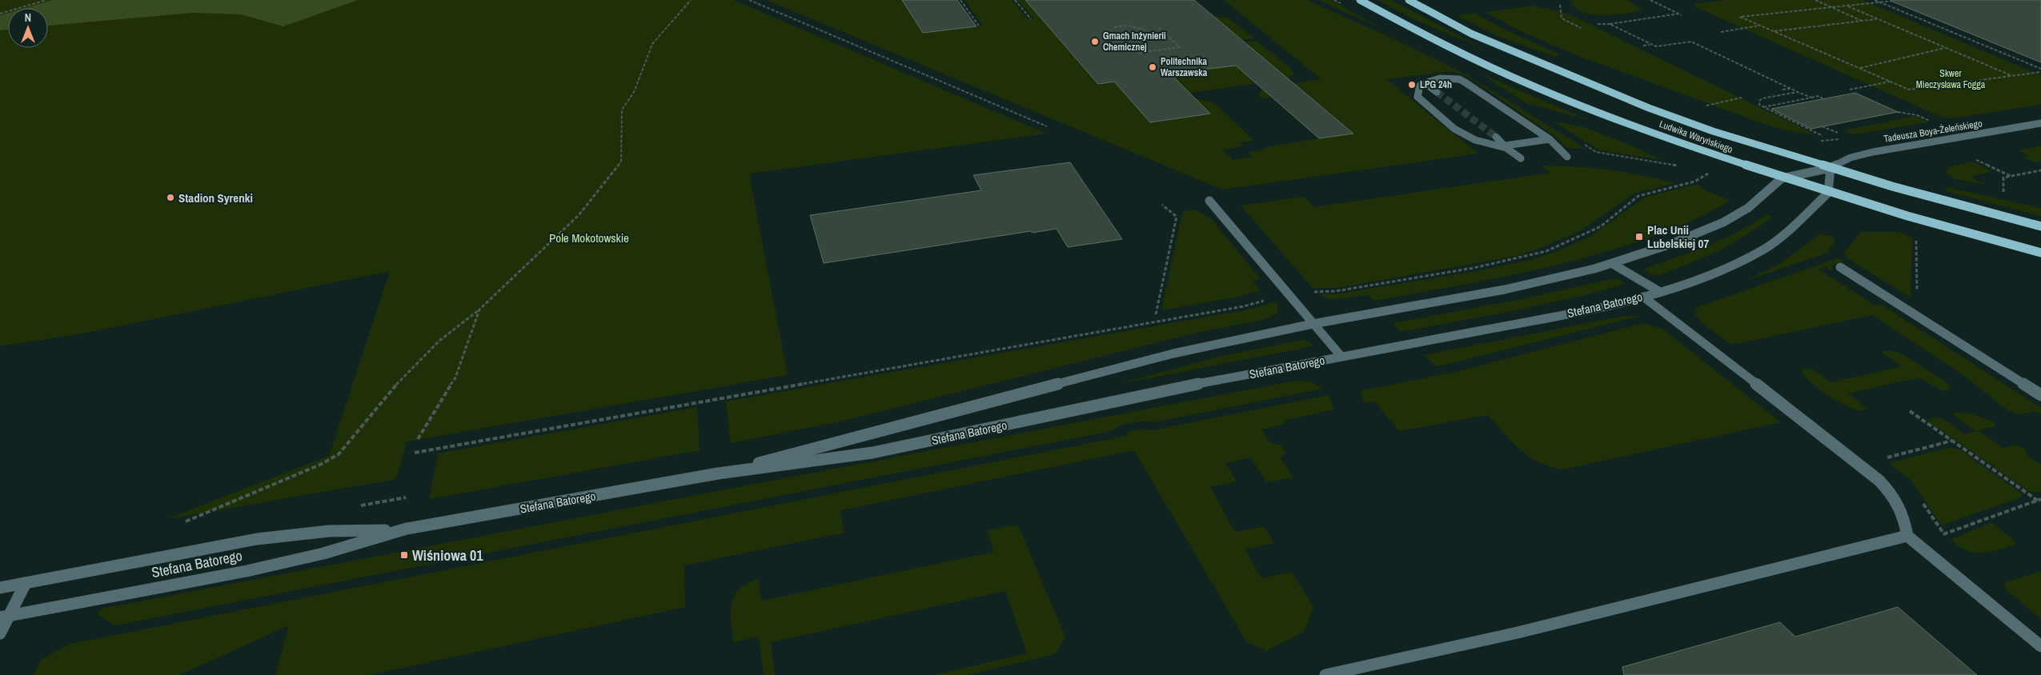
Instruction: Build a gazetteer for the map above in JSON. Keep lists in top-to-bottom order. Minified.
{"streets":{"main road":["Ludwika Waryńskiego"],"street":["Tadeusza Boya-Żeleńskiego","Stefana Batorego"]},"crossings":[["Tadeusza Boya-Żeleńskiego","Ludwika Waryńskiego"],["Tadeusza Boya-Żeleńskiego","Stefana Batorego"],["Ludwika Waryńskiego","Stefana Batorego"]],"parks":["Skwer Mieczysława Fogga","Pole Mokotowskie"],"places":{"other":["Gmach Inżynierii Chemicznej","Politechnika Warszawska","LPG 24h","Stadion Syrenki"],"transit":["Plac Unii Lubelskiej 07","Wiśniowa 01"]},"north":"top"}
